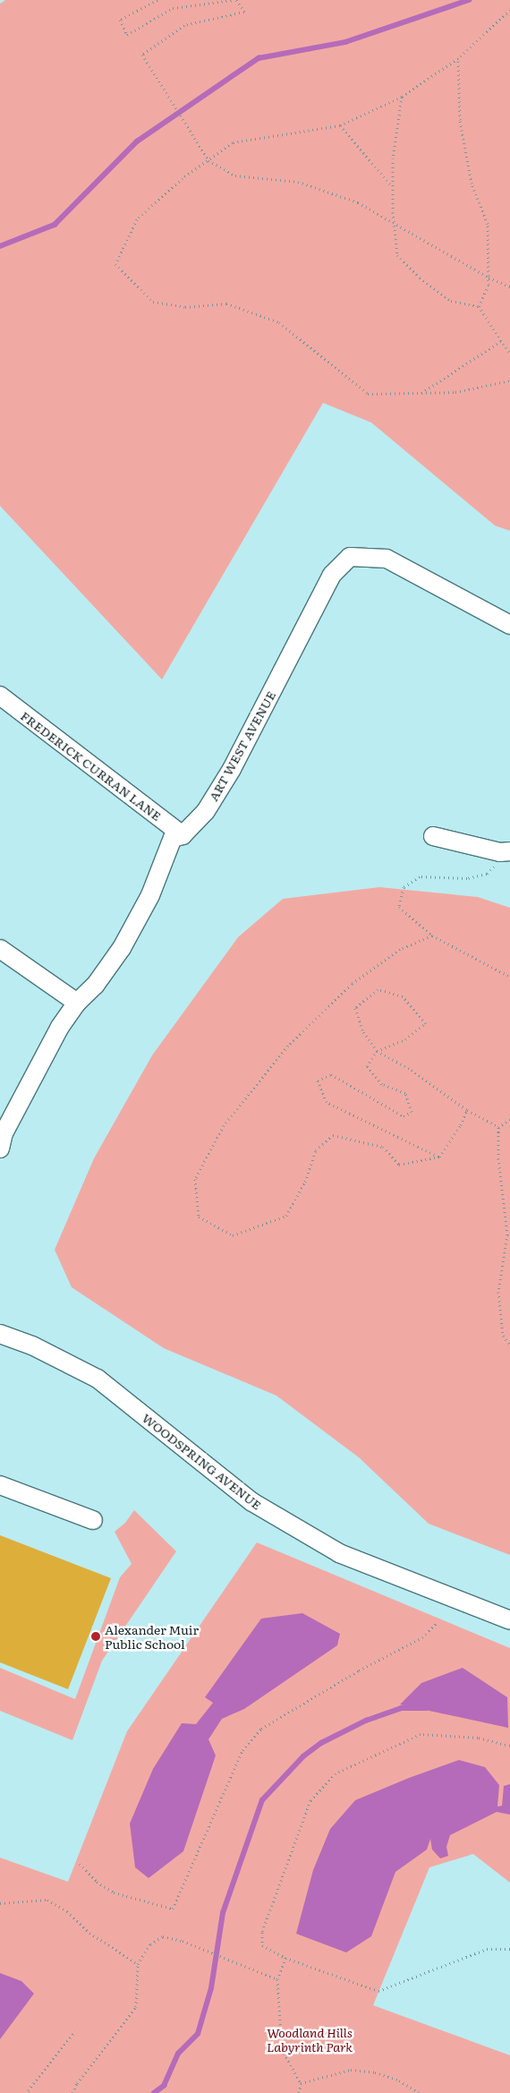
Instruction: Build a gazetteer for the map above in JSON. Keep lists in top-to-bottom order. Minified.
{"streets":{"street":["ART WEST AVENUE","FREDERICK CURRAN LANE","WOODSPRING AVENUE"]},"crossings":[["ART WEST AVENUE","FREDERICK CURRAN LANE"]],"parks":["Woodland Hills Labyrinth Park"],"places":["Alexander Muir Public School"]}
